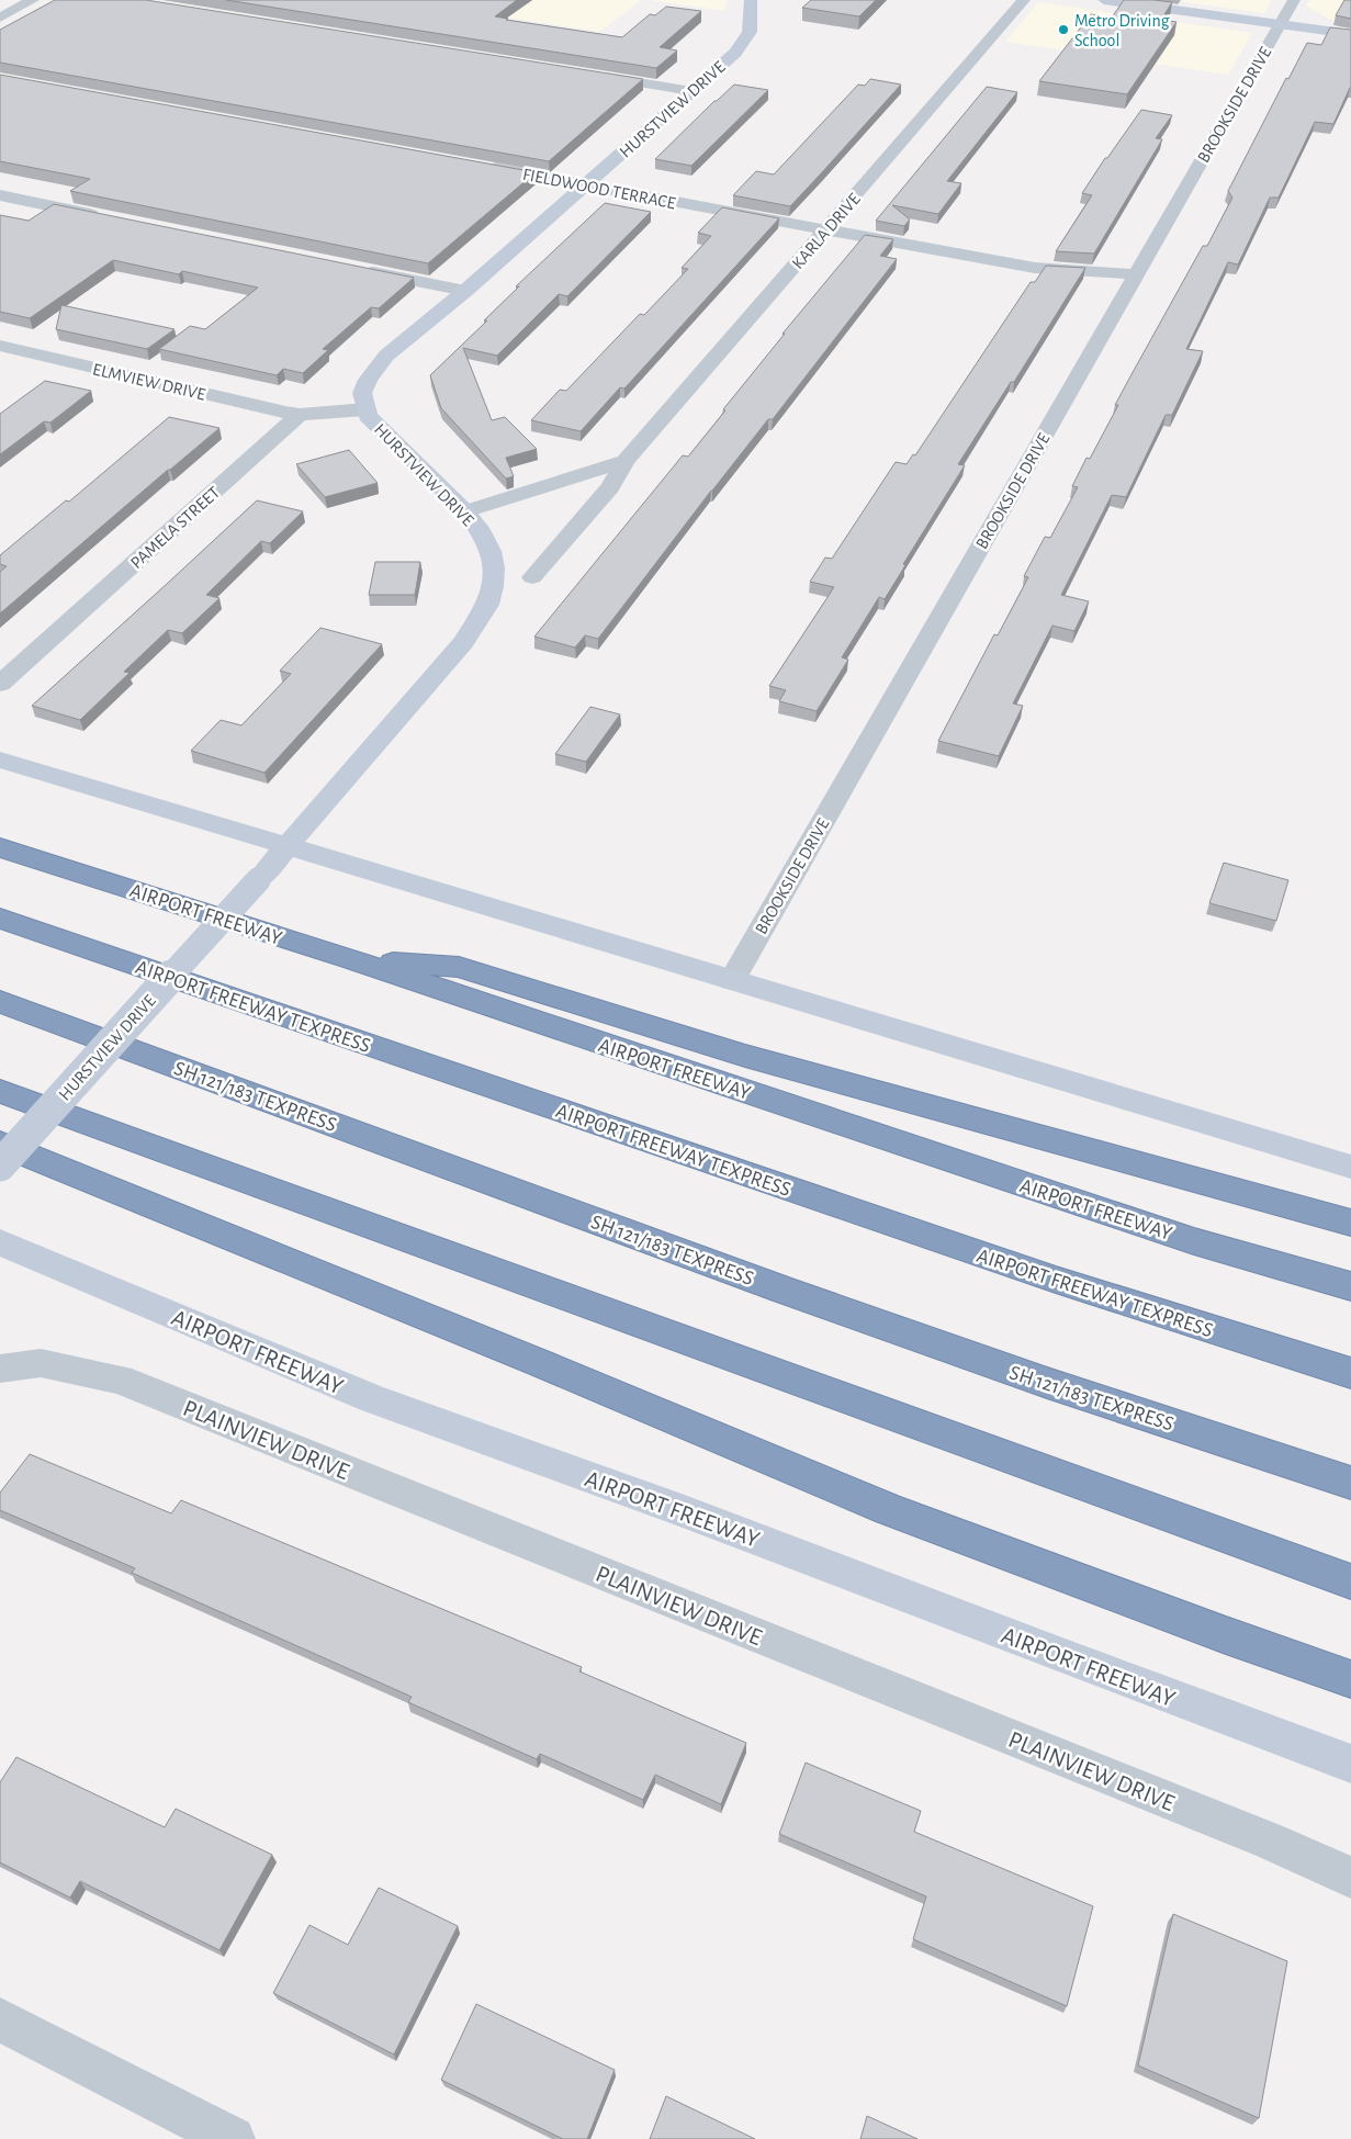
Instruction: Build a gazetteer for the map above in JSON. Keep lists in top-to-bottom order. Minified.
{"streets":{"highway":["AIRPORT FREEWAY","AIRPORT FREEWAY TEXPRESS","SH 121/183 TEXPRESS"],"street":["BROOKSIDE DRIVE","HURSTVIEW DRIVE","FIELDWOOD TERRACE","KARLA DRIVE","ELMVIEW DRIVE","PAMELA STREET","PLAINVIEW DRIVE"]},"crossings":[["BROOKSIDE DRIVE","FIELDWOOD TERRACE"],["HURSTVIEW DRIVE","FIELDWOOD TERRACE"],["FIELDWOOD TERRACE","KARLA DRIVE"],["ELMVIEW DRIVE","PAMELA STREET"]],"places":["Metro Driving School"]}
